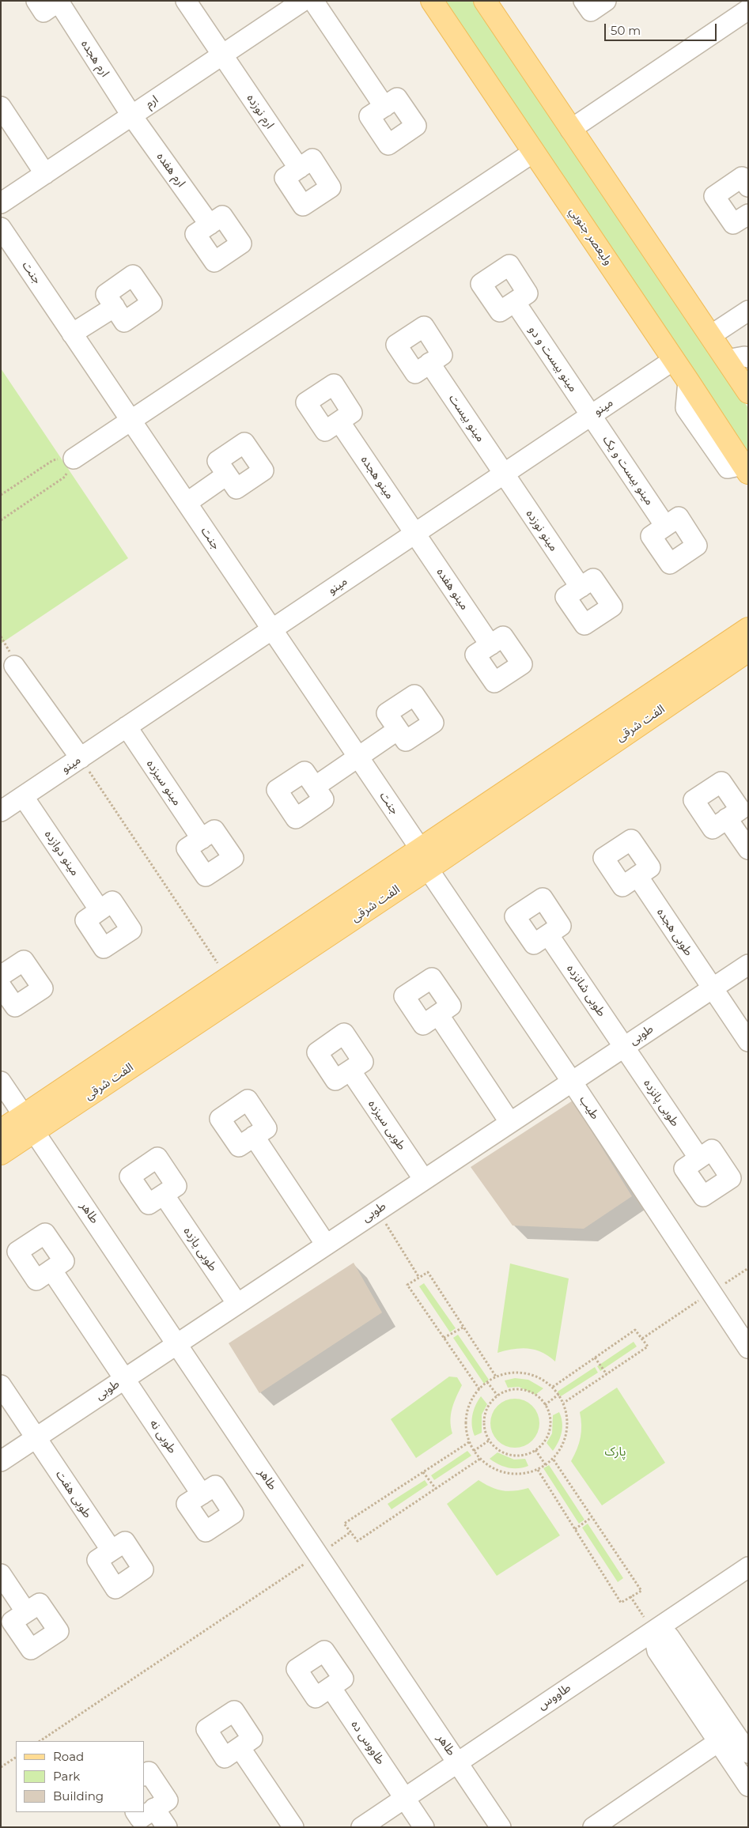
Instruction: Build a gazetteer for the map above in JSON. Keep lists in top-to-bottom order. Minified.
{"streets":{"main road":["وليعصر جنوبي","الفت شرقی"],"street":["ارم هجده","ارم","ارم نوزده","ارم هفده","جنت","مینو بیست و دو","مینو","مینو بیست","مینو بیست و یک","مینو هجده","مینو نوزده","مینو هفده","مینو سیزده","مینو دوازده","طوبی هجده","طوبی شانزده","طوبی","طوبی پانزده","طیب","طوبی سیزده","طاهر","طوبی یازده","طوبی نه","طوبی هفت","طاووس","طاووس ده"]},"crossings":[["ارم هجده","ارم"],["ارم هجده","ارم هفده"],["ارم","ارم نوزده"],["ارم","ارم هفده"],["وليعصر جنوبي","مینو"],["جنت","مینو"],["جنت","الفت شرقی"],["مینو بیست و دو","مینو"],["مینو بیست و دو","مینو بیست و یک"],["مینو","مینو بیست"],["مینو","مینو بیست و یک"],["مینو","مینو هجده"],["مینو","مینو نوزده"],["مینو","مینو هفده"],["مینو","مینو سیزده"],["مینو","مینو دوازده"],["مینو بیست","مینو نوزده"],["مینو هجده","مینو هفده"],["الفت شرقی","طیب"],["الفت شرقی","طاهر"],["طوبی هجده","طوبی"],["طوبی شانزده","طوبی"],["طوبی شانزده","طوبی پانزده"],["طوبی","طوبی پانزده"],["طوبی","طیب"],["طوبی","طوبی سیزده"],["طوبی","طاهر"],["طوبی","طوبی یازده"],["طوبی","طوبی نه"],["طوبی","طوبی هفت"],["طاهر","طاووس"],["طاووس","طاووس ده"]],"parks":["پارک"],"legend":["Road","Park","Building"],"scale_bar":"50 m"}
